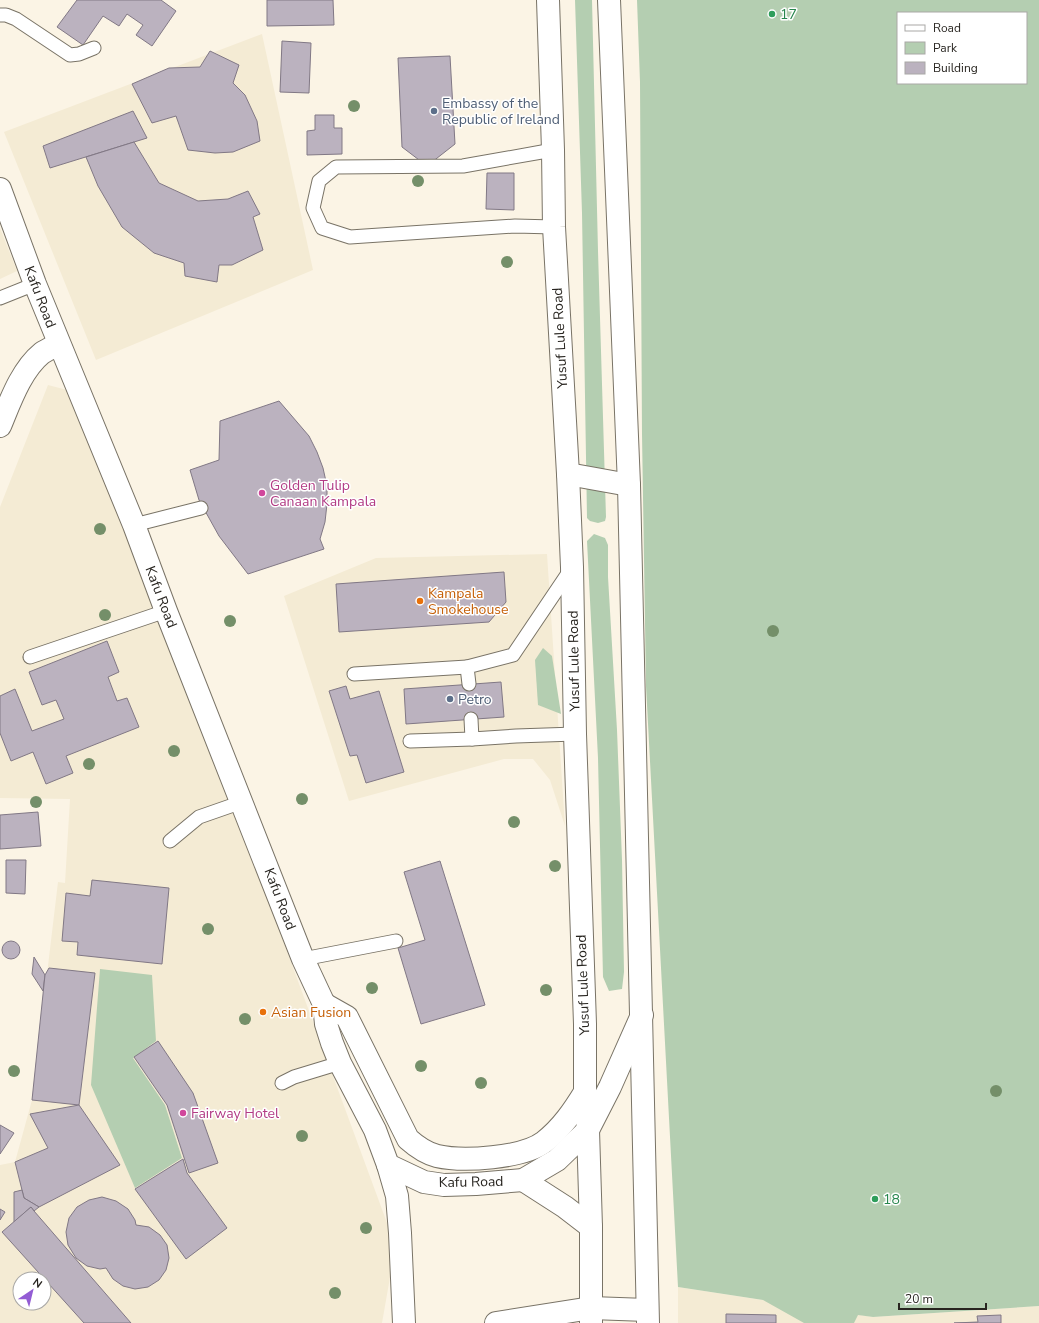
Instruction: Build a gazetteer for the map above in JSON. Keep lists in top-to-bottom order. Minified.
{"streets":{"main road":["Kafu Road","Yusuf Lule Road"]},"crossings":[["Kafu Road","Yusuf Lule Road"]],"places":["17","Embassy of the Republic of Ireland","Golden Tulip Canaan Kampala","Kampala Smokehouse","Petro","Asian Fusion","Fairway Hotel","18"],"legend":["Road","Park","Building"],"scale_bar":"20 m","north":"top right"}
